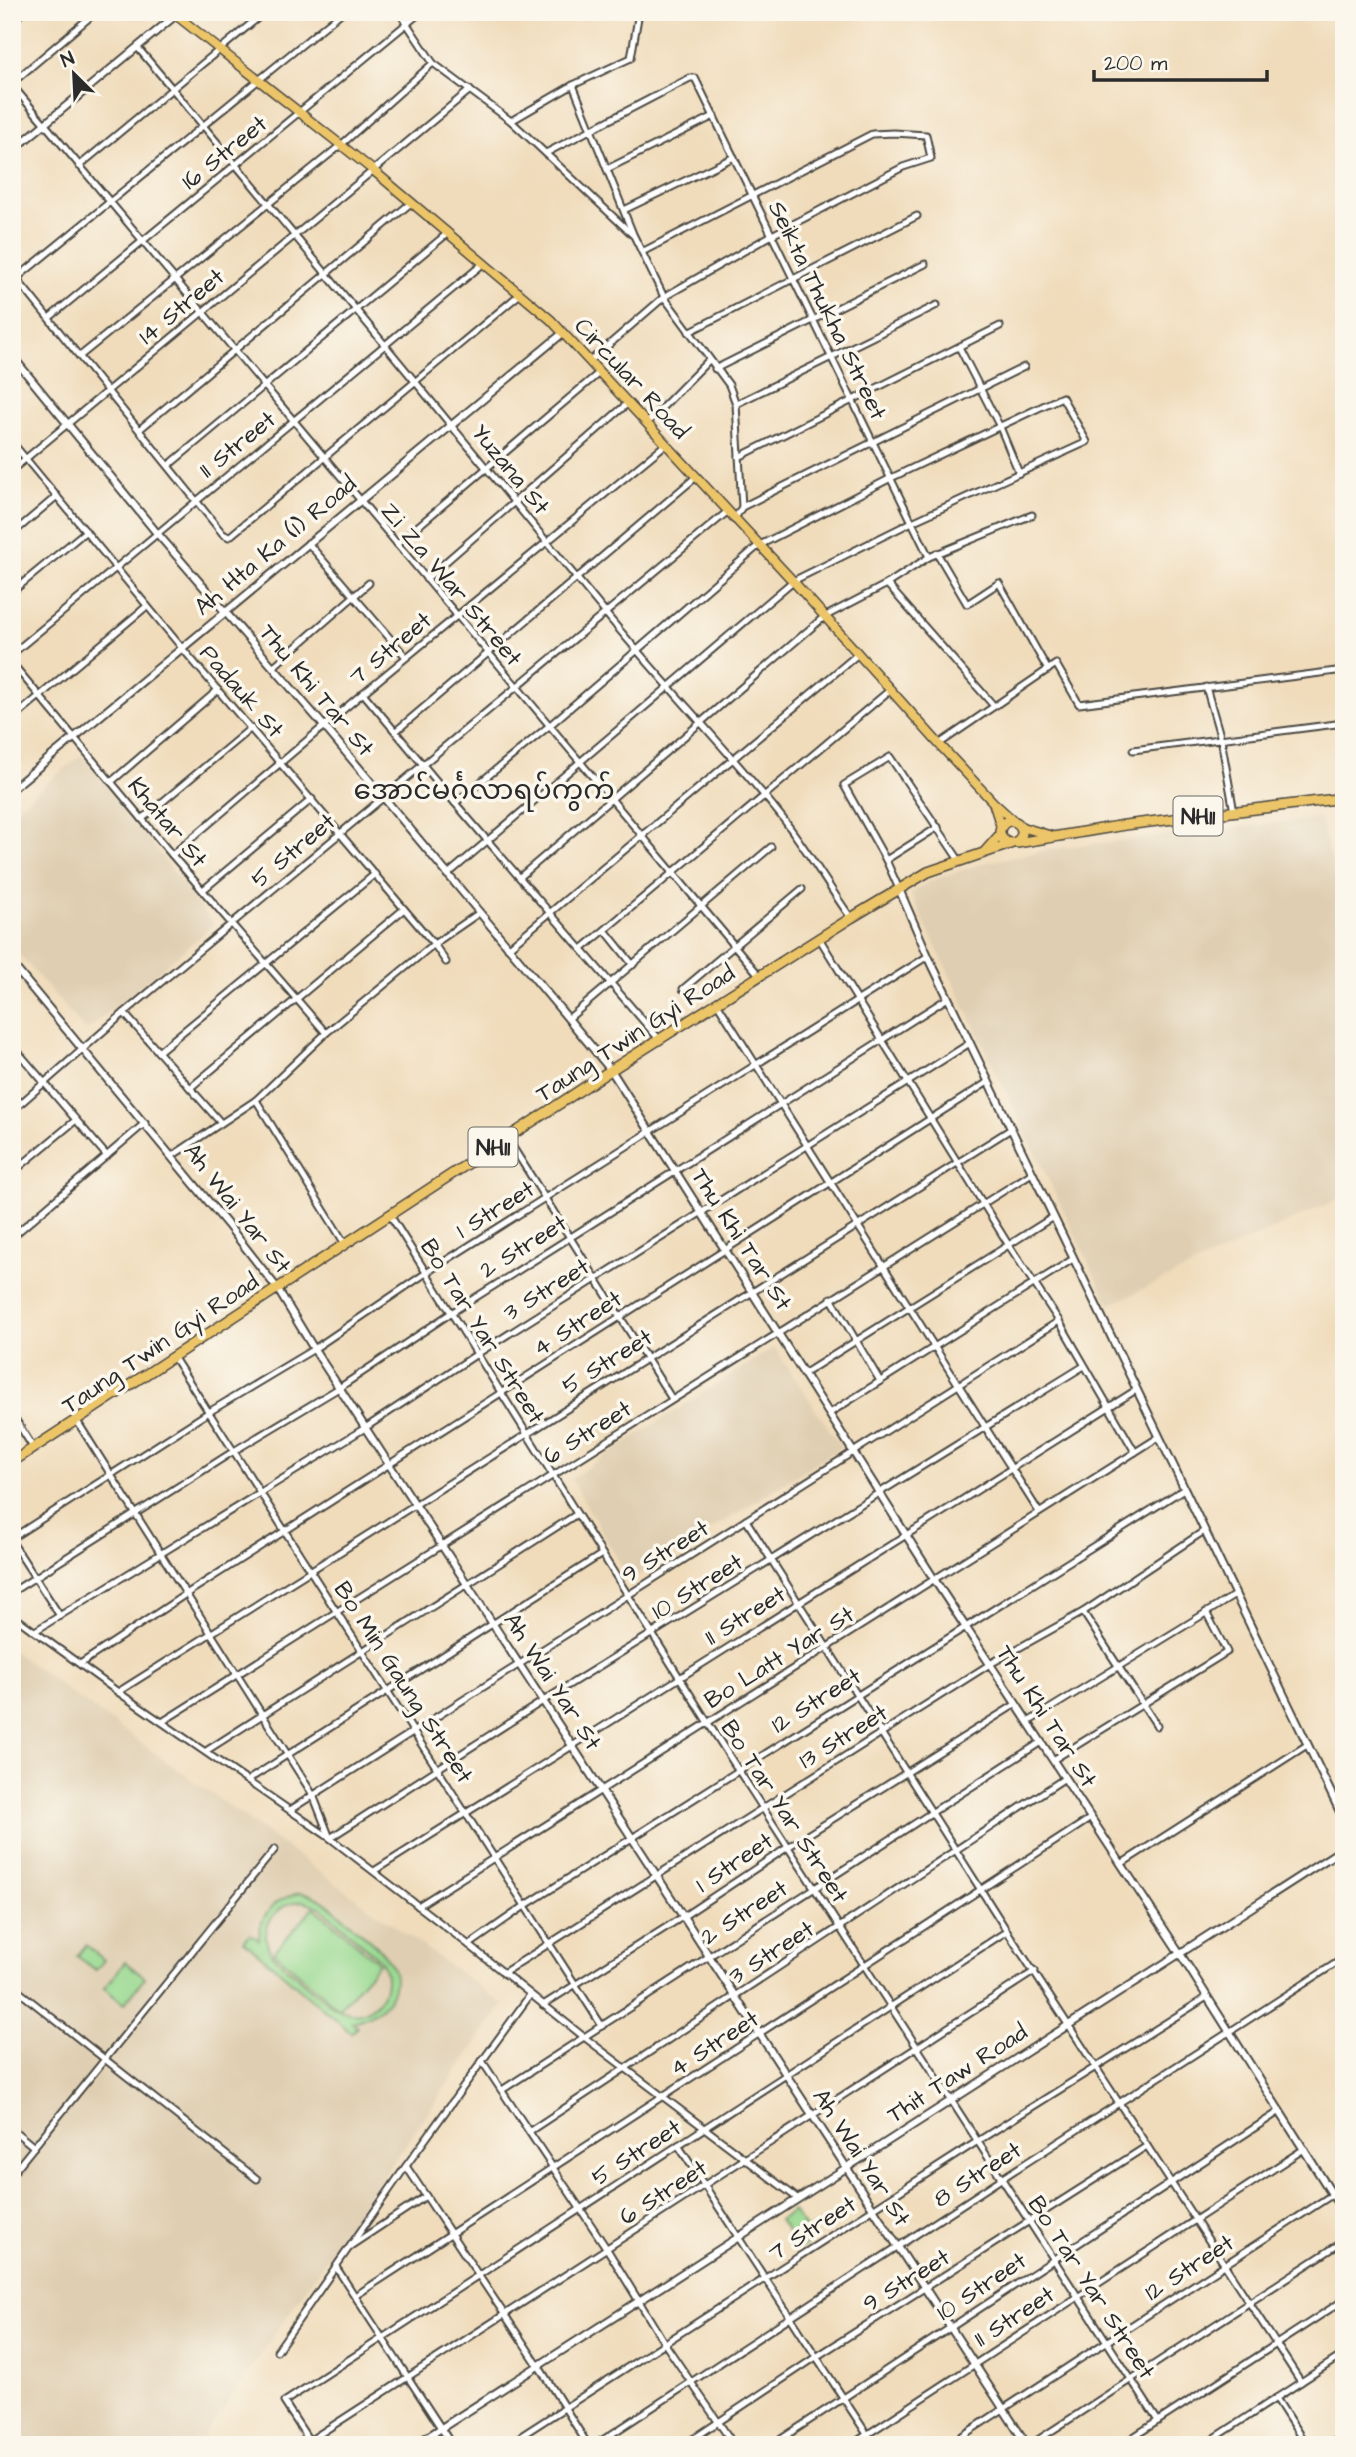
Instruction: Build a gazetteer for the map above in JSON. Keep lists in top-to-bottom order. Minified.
{"streets":{"highway":["NH11","Taung Twin Gyi Road"],"main road":["Circular Road"],"street":["16 Street","14 Street","Seikta Thukha Street","11 Street","Yuzana St","Ah Hta Ka (1) Road","Zi Za War Street","7 Street","Thu Khi Tar St","Padauk St","Khatar St","5 Street","Ah Wai Yar St","1 Street","2 Street","3 Street","4 Street","Bo Tar Yar Street","6 Street","9 Street","10 Street","Bo Latt Yar St","Bo Min Gaung Street","12 Street","13 Street","Thit Taw Road","8 Street"]},"crossings":[["16 Street","Circular Road"],["16 Street","Yuzana St"],["16 Street","Zi Za War Street"],["14 Street","Circular Road"],["14 Street","Yuzana St"],["14 Street","Zi Za War Street"],["14 Street","Thu Khi Tar St"],["14 Street","Padauk St"],["Circular Road","11 Street"],["Circular Road","Ah Hta Ka (1) Road"],["Circular Road","7 Street"],["Circular Road","NH11"],["Circular Road","5 Street"],["Circular Road","Taung Twin Gyi Road"],["11 Street","Yuzana St"],["11 Street","Zi Za War Street"],["11 Street","Thu Khi Tar St"],["11 Street","Padauk St"],["11 Street","Ah Wai Yar St"],["11 Street","Bo Tar Yar Street"],["11 Street","Bo Min Gaung Street"],["Yuzana St","Ah Hta Ka (1) Road"],["Yuzana St","7 Street"],["Yuzana St","5 Street"],["Yuzana St","Taung Twin Gyi Road"],["Ah Hta Ka (1) Road","Zi Za War Street"],["Ah Hta Ka (1) Road","Thu Khi Tar St"],["Ah Hta Ka (1) Road","Padauk St"],["Ah Hta Ka (1) Road","Khatar St"],["Zi Za War Street","7 Street"],["Zi Za War Street","5 Street"],["Zi Za War Street","Taung Twin Gyi Road"],["7 Street","Thu Khi Tar St"],["7 Street","Padauk St"],["7 Street","Khatar St"],["7 Street","Ah Wai Yar St"],["7 Street","Bo Tar Yar Street"],["Thu Khi Tar St","5 Street"],["Thu Khi Tar St","Taung Twin Gyi Road"],["Thu Khi Tar St","1 Street"],["Thu Khi Tar St","2 Street"],["Thu Khi Tar St","3 Street"],["Thu Khi Tar St","4 Street"],["Thu Khi Tar St","6 Street"],["Thu Khi Tar St","9 Street"],["Thu Khi Tar St","10 Street"],["Thu Khi Tar St","Bo Latt Yar St"],["Thu Khi Tar St","12 Street"],["Thu Khi Tar St","13 Street"],["Thu Khi Tar St","Thit Taw Road"],["Thu Khi Tar St","8 Street"],["Padauk St","5 Street"],["NH11","Taung Twin Gyi Road"],["Khatar St","5 Street"],["5 Street","Ah Wai Yar St"],["5 Street","Bo Tar Yar Street"],["5 Street","6 Street"],["5 Street","Bo Min Gaung Street"],["Taung Twin Gyi Road","Ah Wai Yar St"],["Taung Twin Gyi Road","Bo Tar Yar Street"],["Taung Twin Gyi Road","Bo Min Gaung Street"],["Ah Wai Yar St","1 Street"],["Ah Wai Yar St","2 Street"],["Ah Wai Yar St","3 Street"],["Ah Wai Yar St","4 Street"],["Ah Wai Yar St","6 Street"],["Ah Wai Yar St","9 Street"],["Ah Wai Yar St","10 Street"],["Ah Wai Yar St","Bo Latt Yar St"],["Ah Wai Yar St","12 Street"],["Ah Wai Yar St","13 Street"],["Ah Wai Yar St","Thit Taw Road"],["Ah Wai Yar St","8 Street"],["1 Street","Bo Tar Yar Street"],["1 Street","Bo Min Gaung Street"],["2 Street","Bo Tar Yar Street"],["2 Street","Bo Min Gaung Street"],["3 Street","Bo Tar Yar Street"],["3 Street","Bo Min Gaung Street"],["4 Street","Bo Tar Yar Street"],["4 Street","Bo Min Gaung Street"],["Bo Tar Yar Street","6 Street"],["Bo Tar Yar Street","9 Street"],["Bo Tar Yar Street","10 Street"],["Bo Tar Yar Street","Bo Latt Yar St"],["Bo Tar Yar Street","12 Street"],["Bo Tar Yar Street","13 Street"],["Bo Tar Yar Street","Thit Taw Road"],["Bo Tar Yar Street","8 Street"],["6 Street","Bo Min Gaung Street"],["9 Street","Bo Min Gaung Street"],["10 Street","Bo Min Gaung Street"],["Bo Latt Yar St","Bo Min Gaung Street"],["Bo Min Gaung Street","12 Street"],["Bo Min Gaung Street","13 Street"]],"districts":["အောင်မင်္ဂလာရပ်ကွက်"],"scale_bar":"200 m","north":"top left"}
